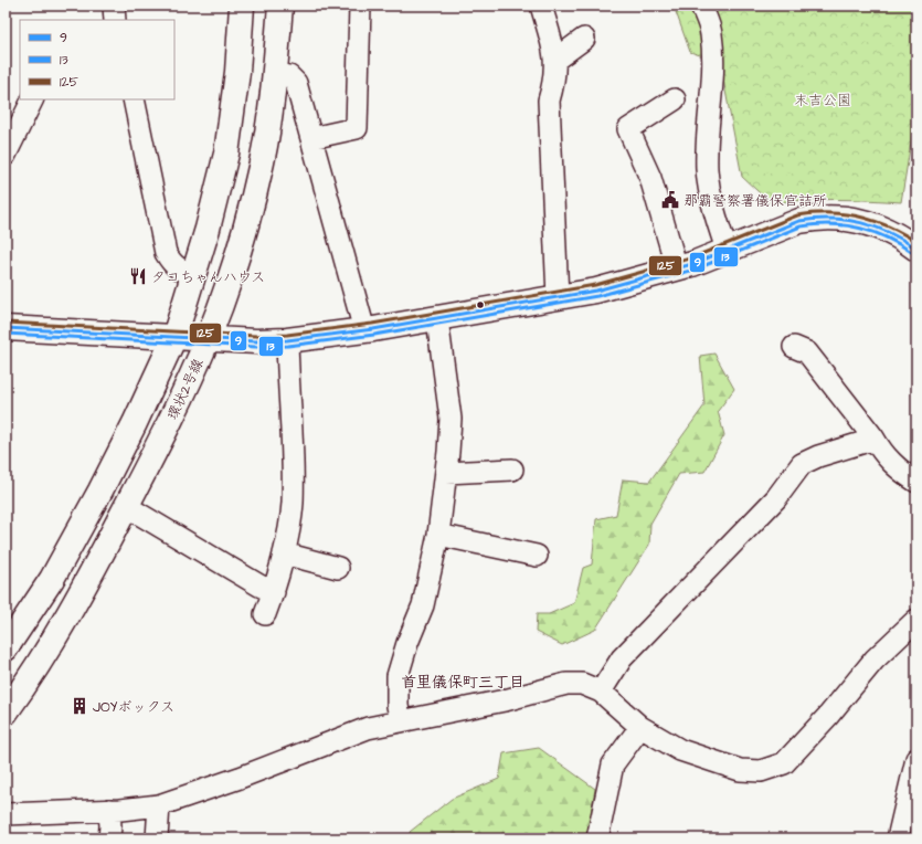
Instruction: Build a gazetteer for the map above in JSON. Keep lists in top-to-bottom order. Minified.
{"streets":{"main road":["環状2号線"]},"districts":["首里儀保町三丁目"],"parks":["末吉公園"],"places":{"public building":["那覇警察署儀保官詰所"],"restaurant":["タコちゃんハウス"],"building":["JOYボックス"]},"lines":["transit line 125","transit line 9","transit line 13"],"legend":["9","13","125"]}
